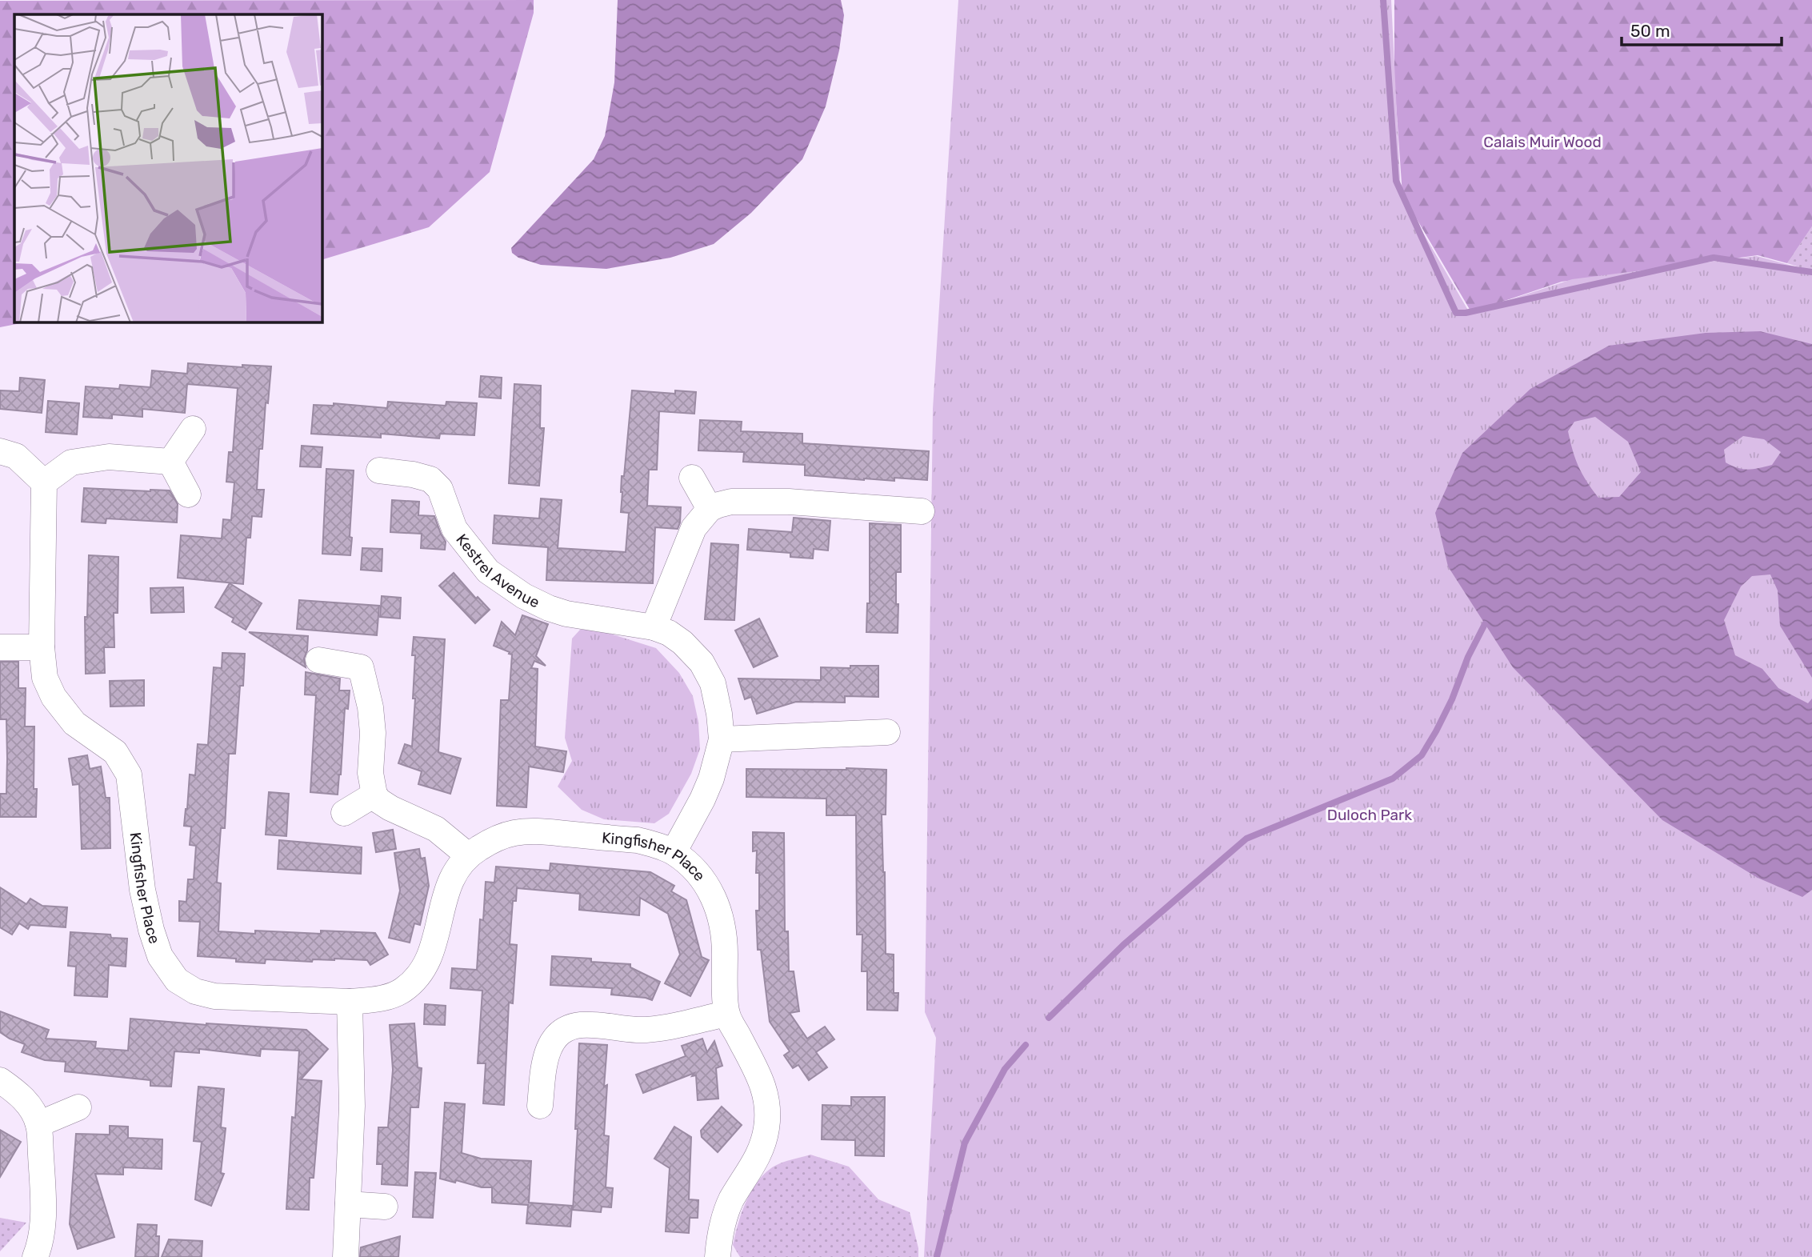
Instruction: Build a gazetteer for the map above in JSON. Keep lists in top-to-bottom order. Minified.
{"streets":{"street":["Kestrel Avenue","Kingfisher Place"]},"crossings":[["Kestrel Avenue","Kingfisher Place"]],"parks":["Calais Muir Wood","Duloch Park"],"scale_bar":"50 m"}
